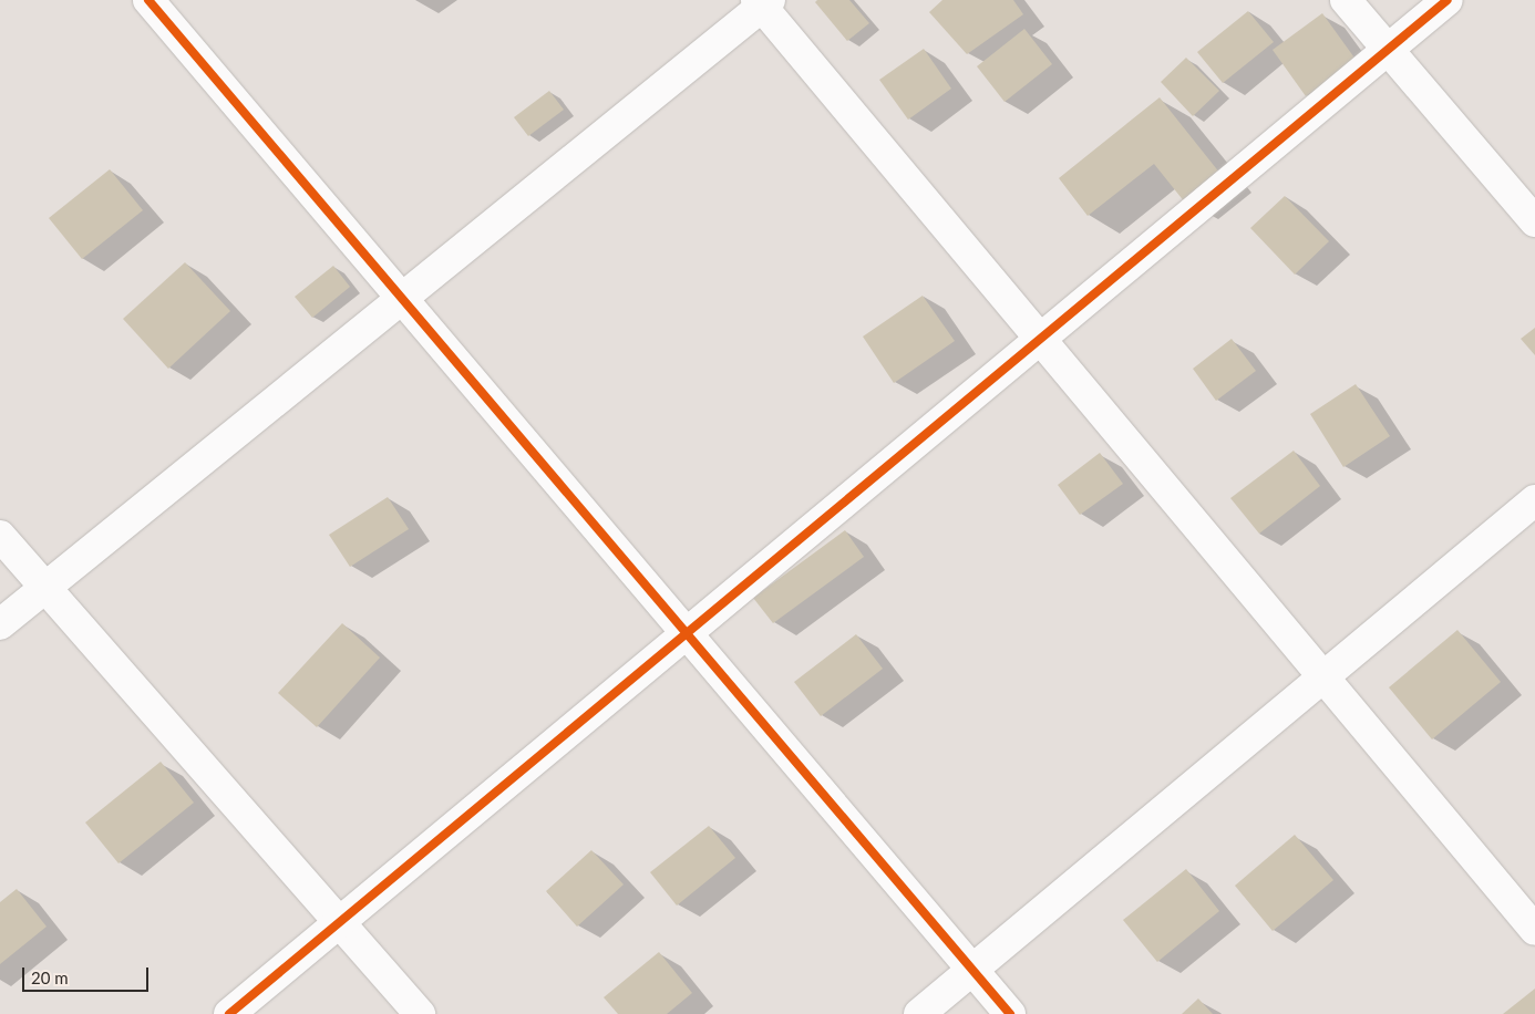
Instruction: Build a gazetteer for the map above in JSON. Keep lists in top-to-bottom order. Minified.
{"scale_bar":"20 m"}
